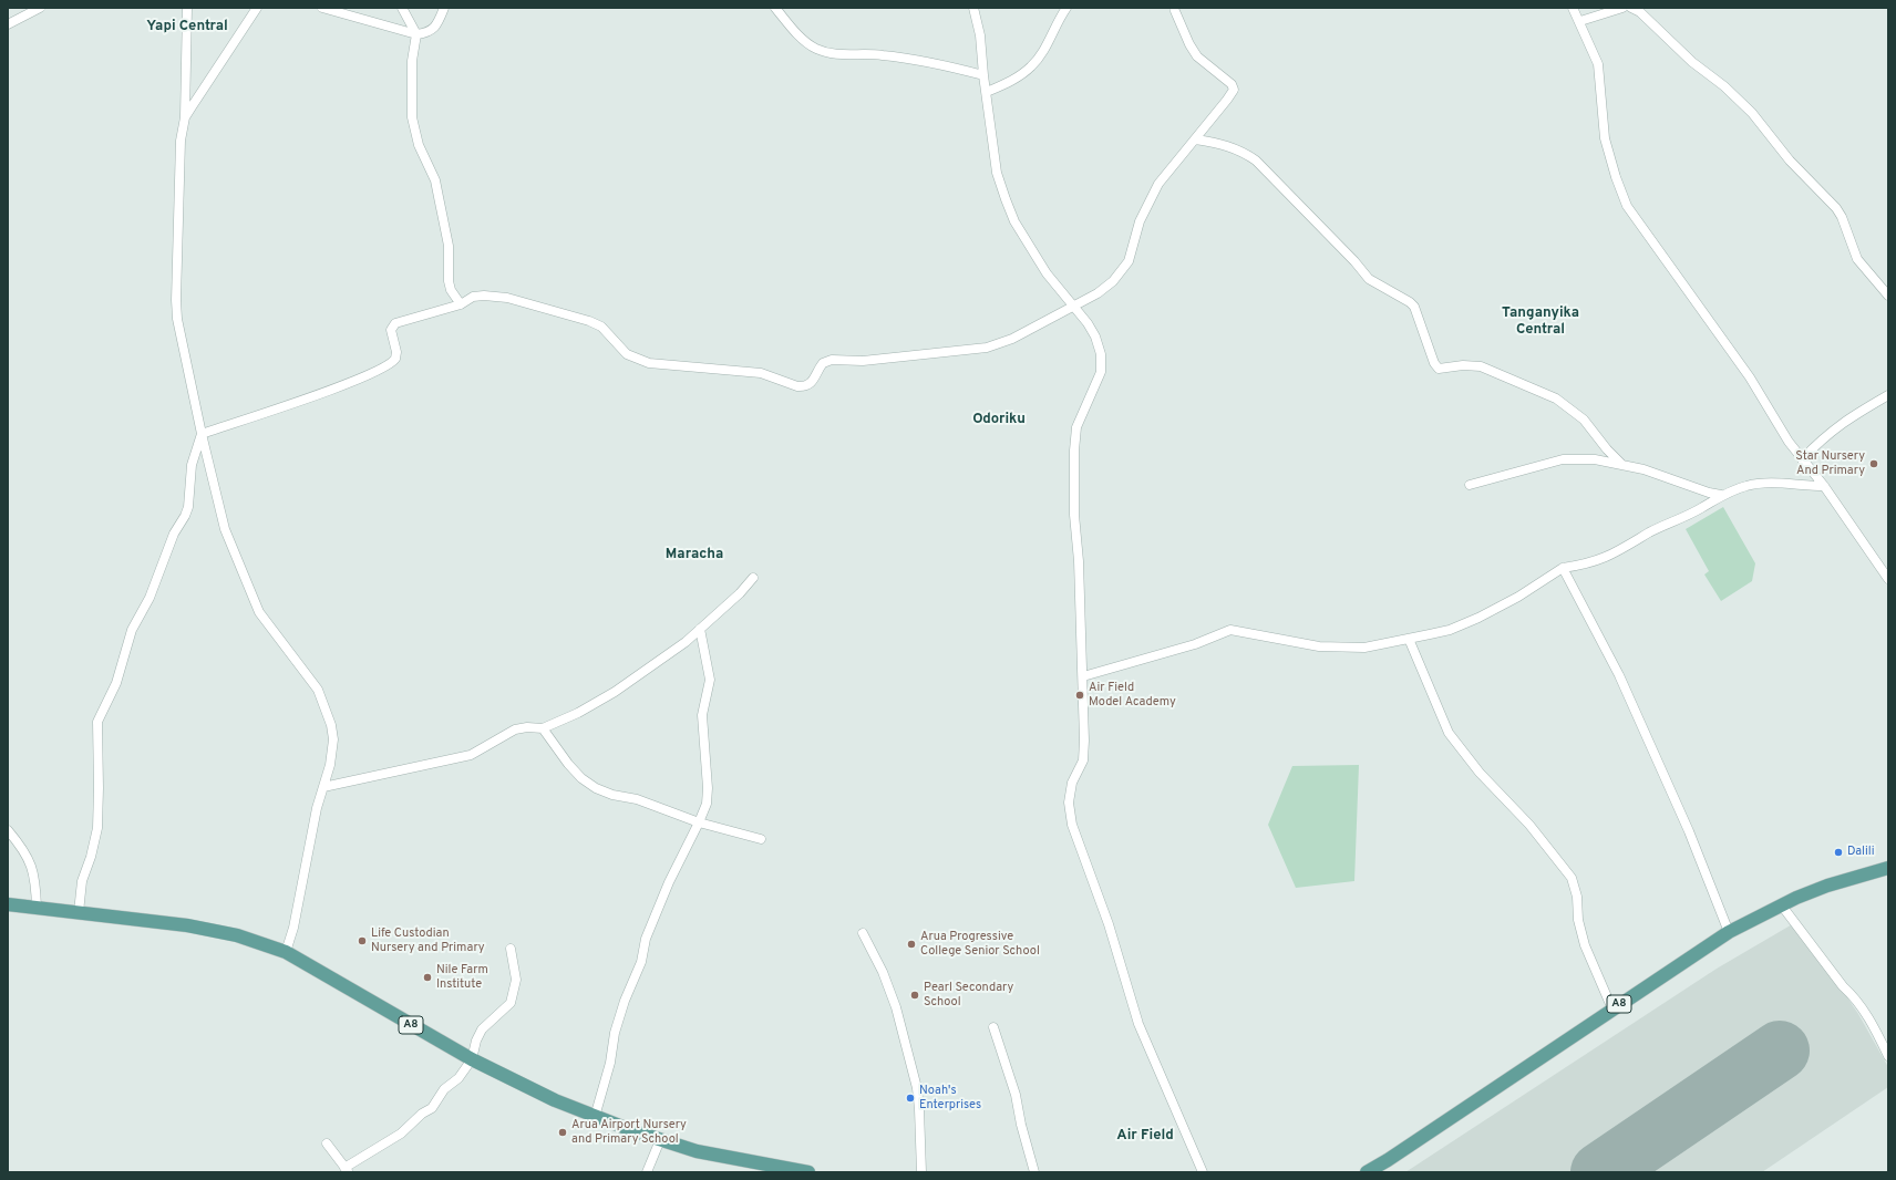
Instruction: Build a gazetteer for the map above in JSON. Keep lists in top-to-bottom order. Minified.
{"streets":{"main road":["A8"]},"districts":["Yapi Central","Tanganyika Central","Odoriku","Maracha","Air Field"],"places":["Star Nursery And Primary","Air Field Model Academy","Dalili","Life Custodian Nursery and Primary","Arua Progressive College Senior School","Nile Farm Institute","Pearl Secondary School","Noah's Enterprises","Arua Airport Nursery and Primary School"]}
